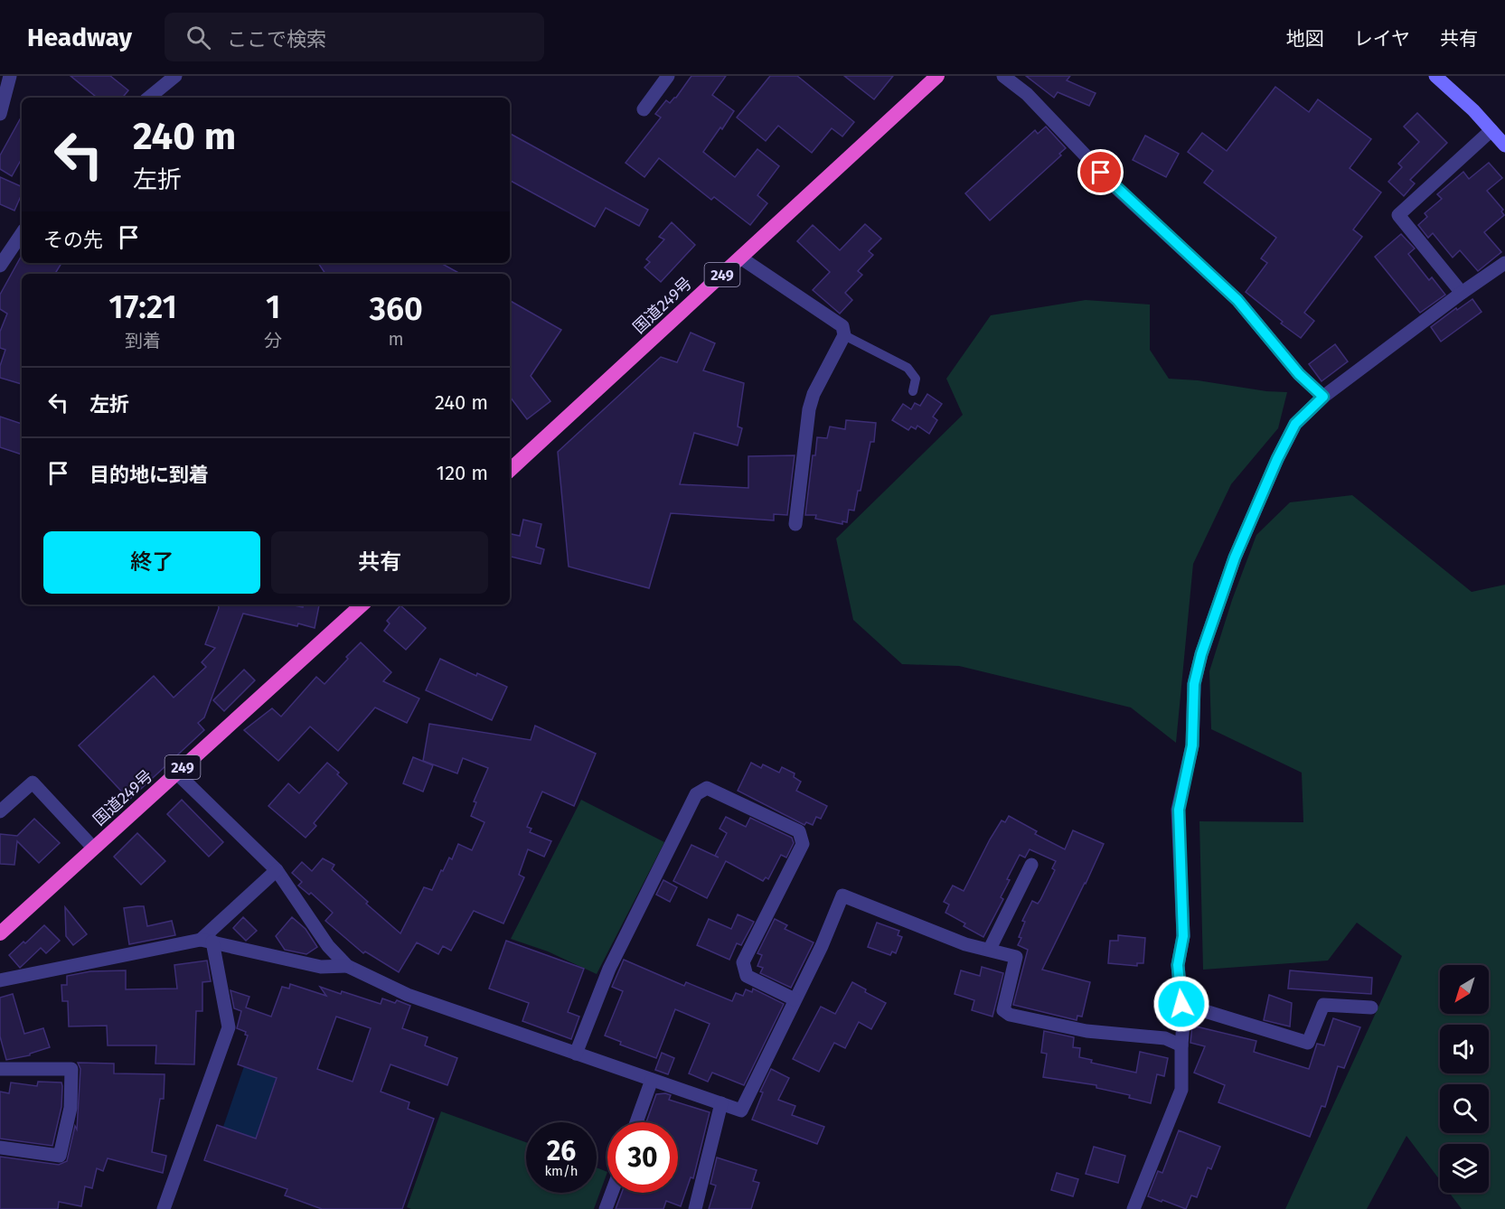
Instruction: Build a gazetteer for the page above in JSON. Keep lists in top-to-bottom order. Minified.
{"streets":{"highway":["249","国道249号"]},"north":"bottom left","page":{"header":"Headway","search":"ここで検索","nav":["地図","レイヤ","共有"],"turn":["240 m","左折"],"then":"その先","eta":["17:21","到着","1","分","360","m"],"list":[{"name":"左折","value":"240 m"},{"name":"目的地に到着","value":"120 m"}],"buttons":["終了","共有"],"speed":"26 km/h","limit":"30"}}
